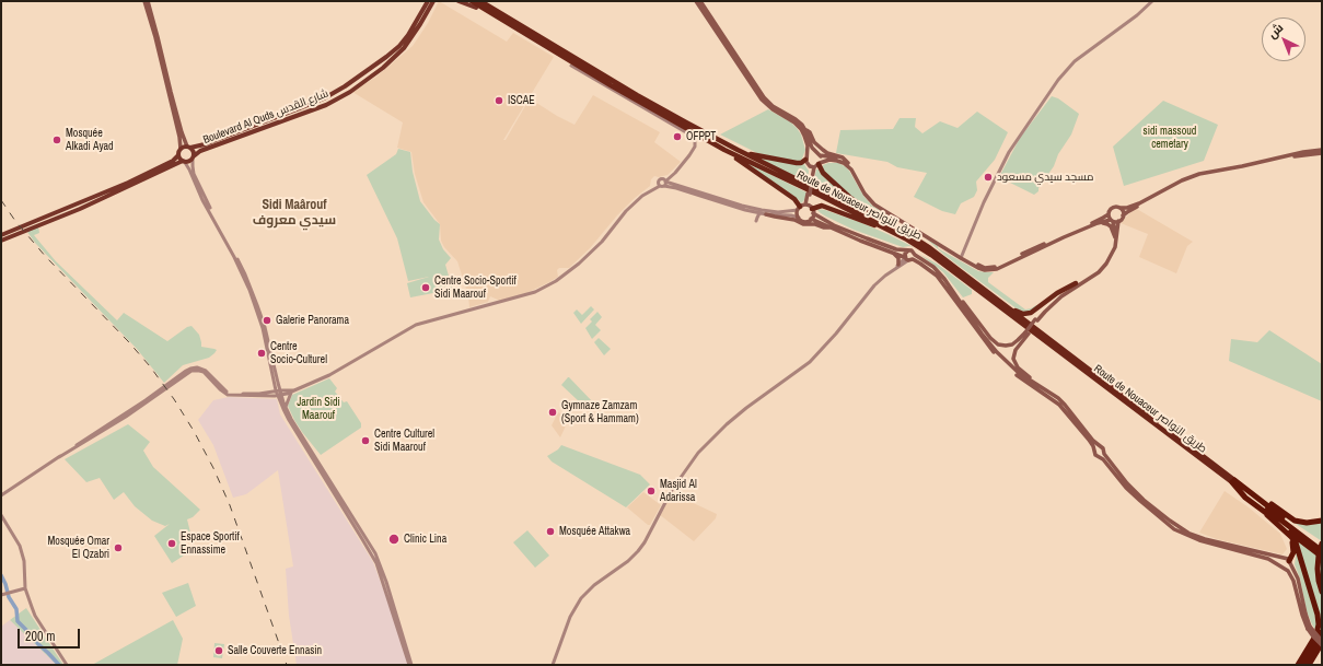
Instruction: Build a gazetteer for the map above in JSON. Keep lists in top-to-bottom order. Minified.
{"streets":{"highway":["Route de Nouaceur طريق النواصر"],"main road":["Boulevard Al Quds شارع القدس"]},"districts":["Sidi Maârouf سيدي معروف"],"parks":["sidi massoud cemetary","Jardin Sidi Maarouf"],"places":["ISCAE","OFPPT","Mosquée Alkadi Ayad","مسجد سيدي مسعود","Centre Socio-Sportif Sidi Maarouf","Galerie Panorama","Centre Socio-Culturel","Gymnaze Zamzam (Sport & Hammam)","Centre Culturel Sidi Maarouf","Masjid Al Adarissa","Mosquée Attakwa","Clinic Lina","Espace Sportif Ennassime","Mosquée Omar El Qzabri","Salle Couverte Ennasin"],"scale_bar":"200 m","north":"top left"}
